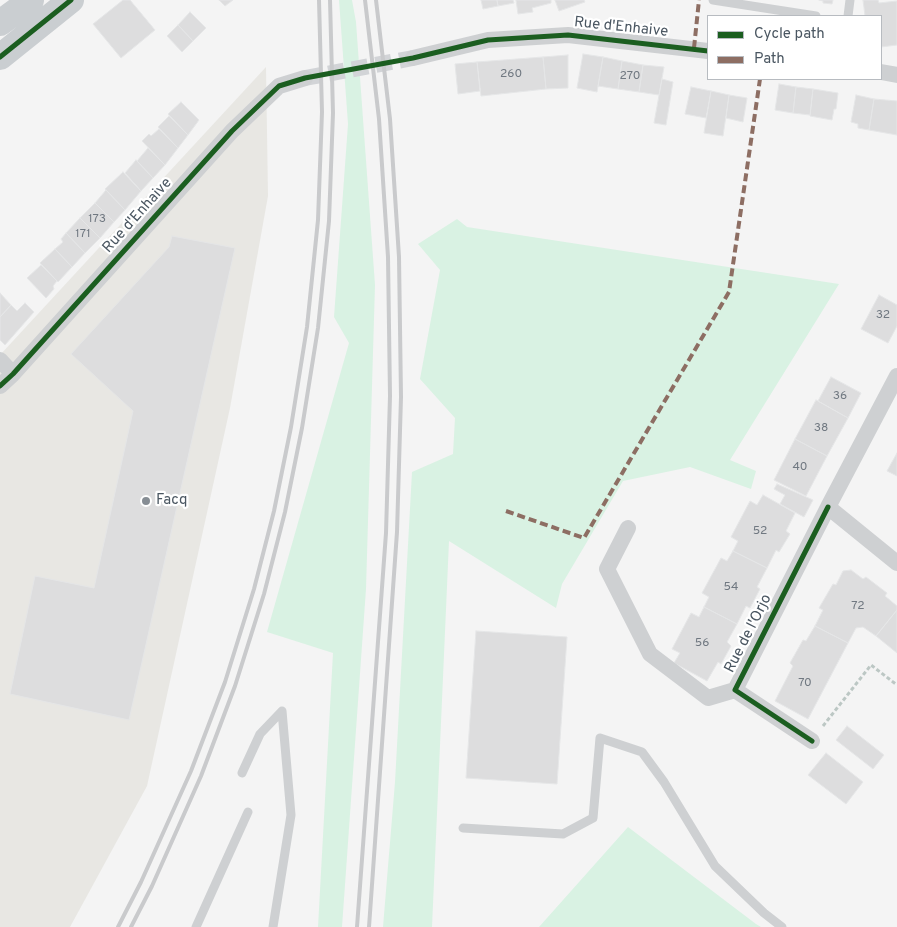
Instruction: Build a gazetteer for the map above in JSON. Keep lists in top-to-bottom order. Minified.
{"streets":{"street":["Rue d'Enhaive","Rue de l'Orjo"]},"places":["Facq"],"house_numbers":["260","270","173","171","32","36","38","40","52","54","72","56","70"],"legend":["Cycle path","Path"]}
